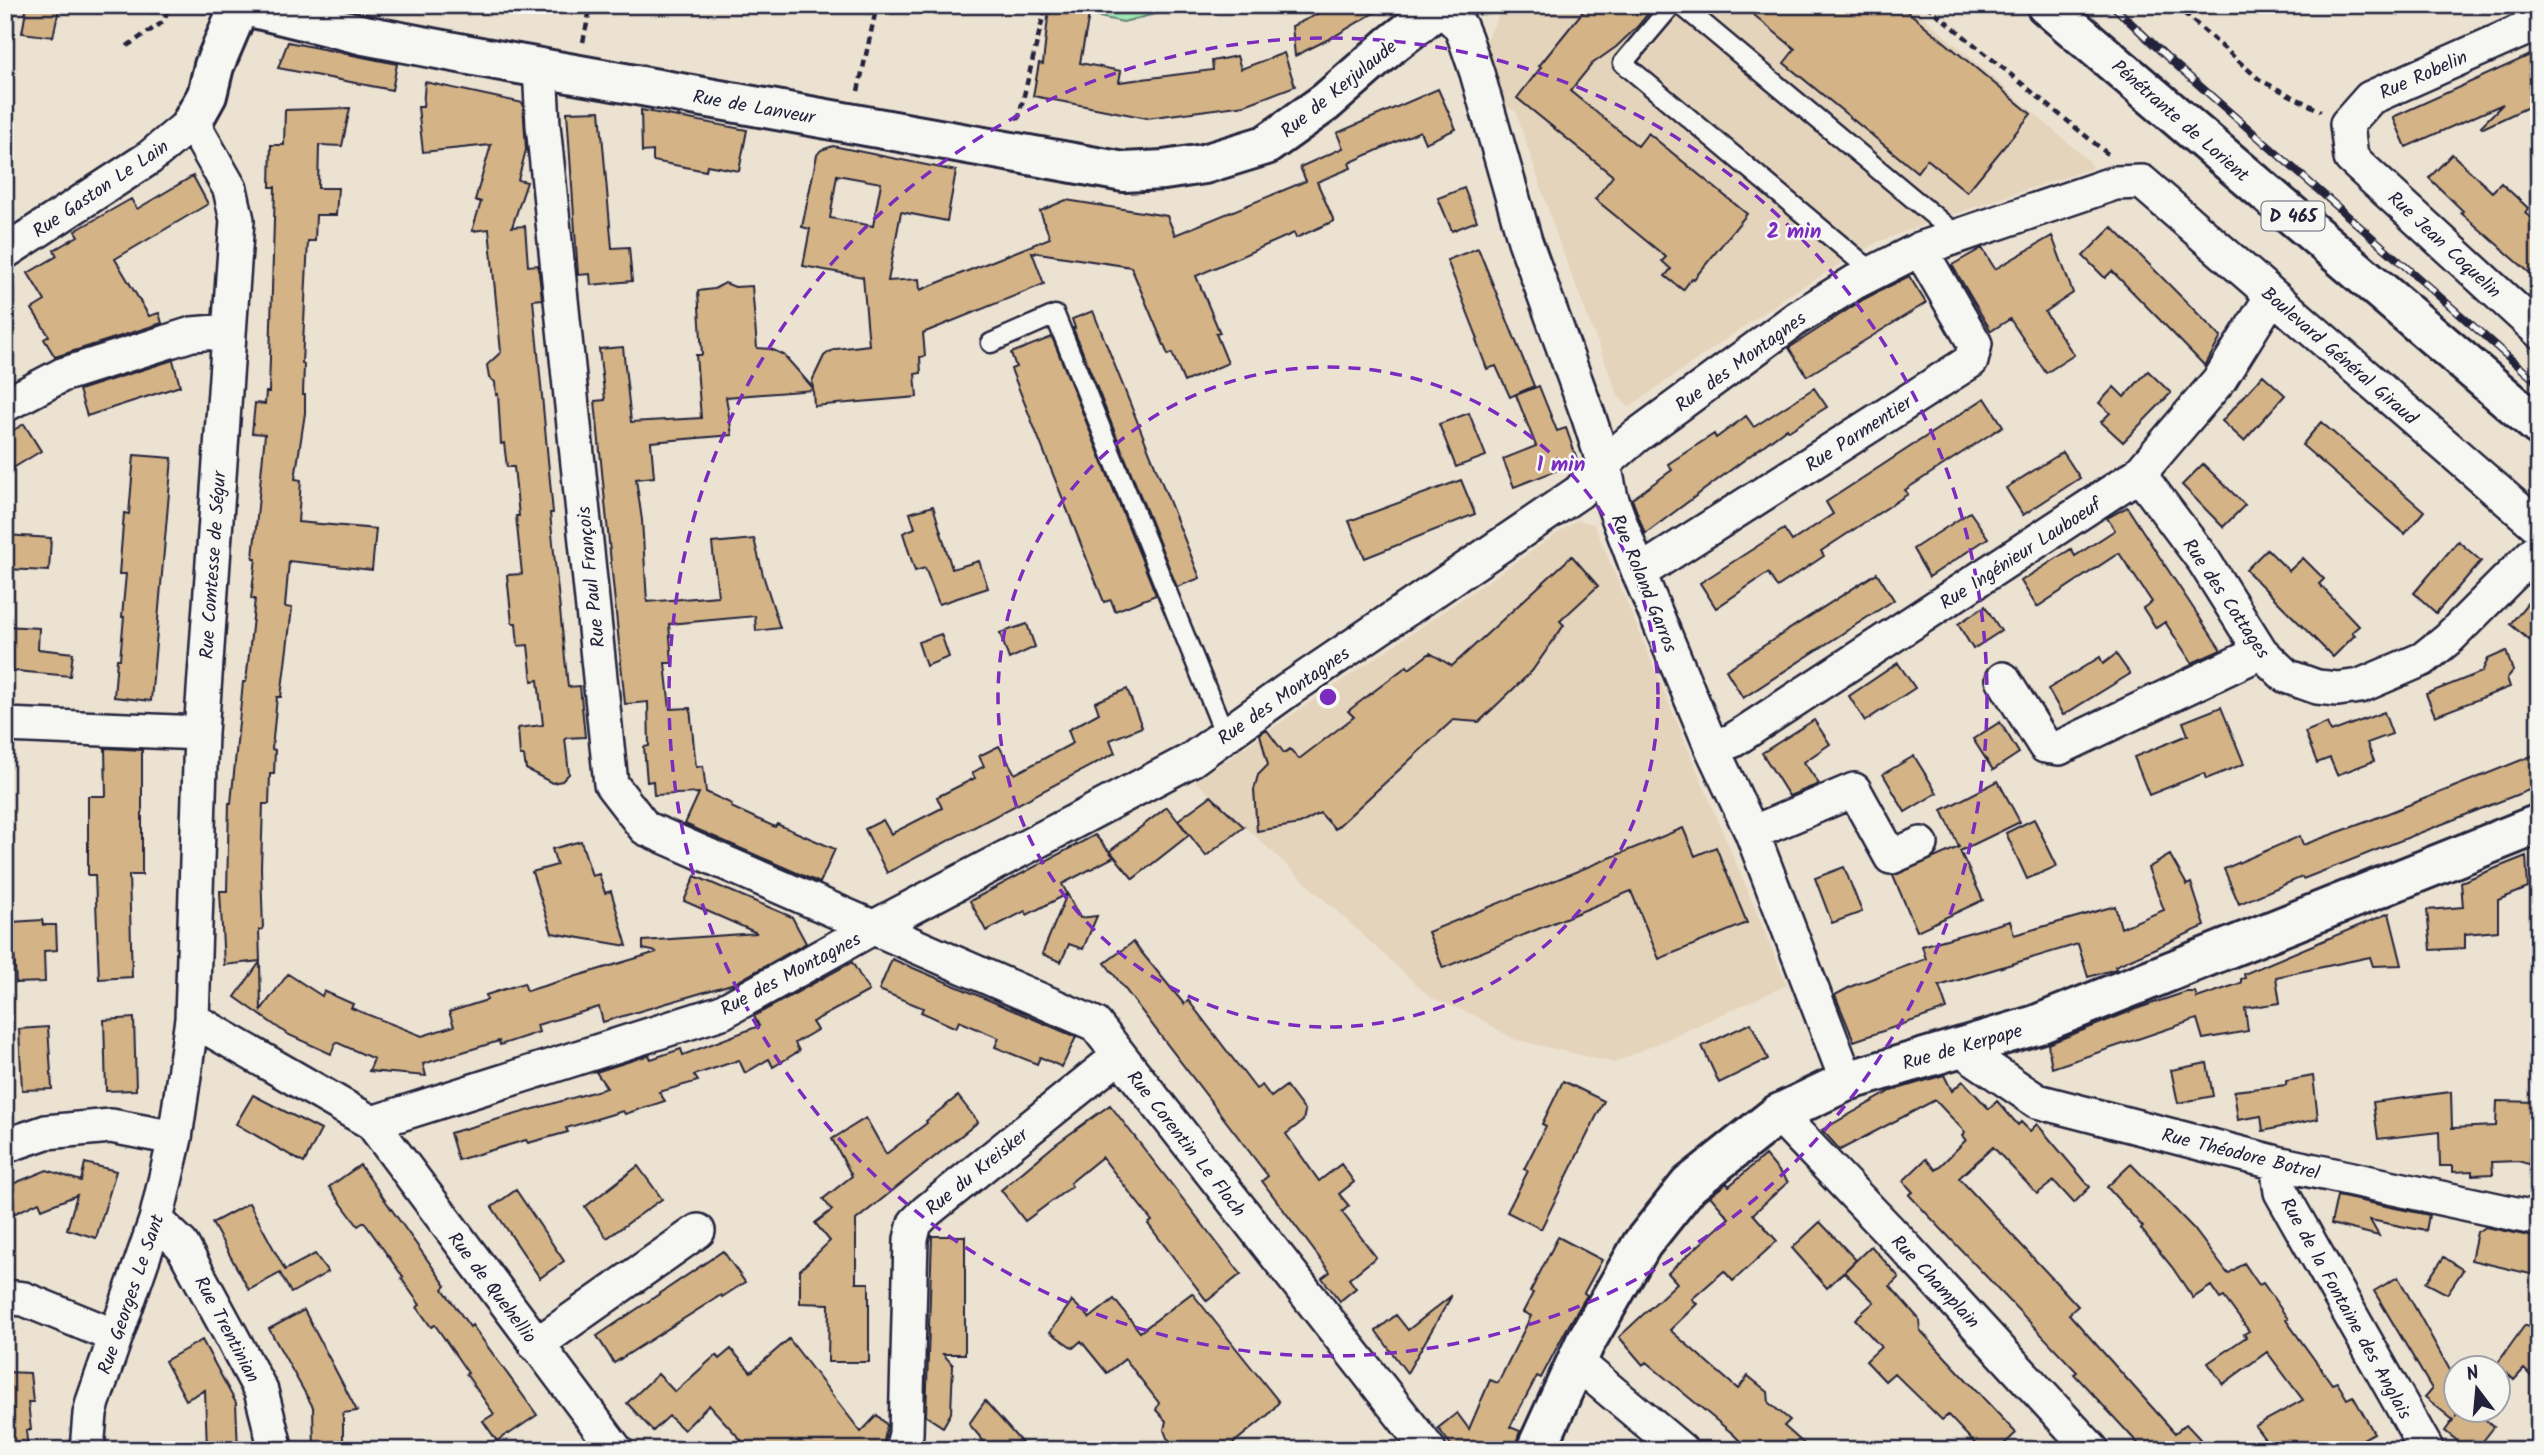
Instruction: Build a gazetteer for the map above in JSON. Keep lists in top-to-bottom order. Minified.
{"streets":{"street":["Rue Robelin","Rue de Kerjulaude","Rue de Lanveur","Pénétrante de Lorient","Rue Gaston Le Lain","D 465","Rue Jean Coquelin","Boulevard Général Giraud","Rue des Montagnes","Rue Parmentier","Rue Ingénieur Lauboeuf","Rue Comtesse de Ségur","Rue Paul François","Rue Roland Garros","Rue des Cottages","Rue de Kerpape","Rue Corentin Le Floch","Rue Théodore Botrel","Rue du Kreisker","Rue Champlain","Rue de Quehellio","Rue Georges Le Sant","Rue de la Fontaine des Anglais","Rue Trentinian"]},"crossings":[["Rue Robelin","Rue Jean Coquelin"],["Rue de Kerjulaude","Rue de Lanveur"],["Rue de Kerjulaude","Rue Roland Garros"],["Rue de Lanveur","Rue Gaston Le Lain"],["Rue de Lanveur","Rue Paul François"],["Rue Gaston Le Lain","Rue Comtesse de Ségur"],["Boulevard Général Giraud","Rue des Montagnes"],["Boulevard Général Giraud","Rue Ingénieur Lauboeuf"],["Rue des Montagnes","Rue Parmentier"],["Rue des Montagnes","Rue Paul François"],["Rue des Montagnes","Rue Roland Garros"],["Rue des Montagnes","Rue Corentin Le Floch"],["Rue des Montagnes","Rue de Quehellio"],["Rue Parmentier","Rue Roland Garros"],["Rue Ingénieur Lauboeuf","Rue Roland Garros"],["Rue Ingénieur Lauboeuf","Rue des Cottages"],["Rue Comtesse de Ségur","Rue Georges Le Sant"],["Rue Paul François","Rue Corentin Le Floch"],["Rue Roland Garros","Rue de Kerpape"],["Rue de Kerpape","Rue Théodore Botrel"],["Rue de Kerpape","Rue Champlain"],["Rue Corentin Le Floch","Rue du Kreisker"],["Rue Théodore Botrel","Rue de la Fontaine des Anglais"],["Rue Georges Le Sant","Rue Trentinian"]],"north":"top","rings":["2 min","1 min"]}
